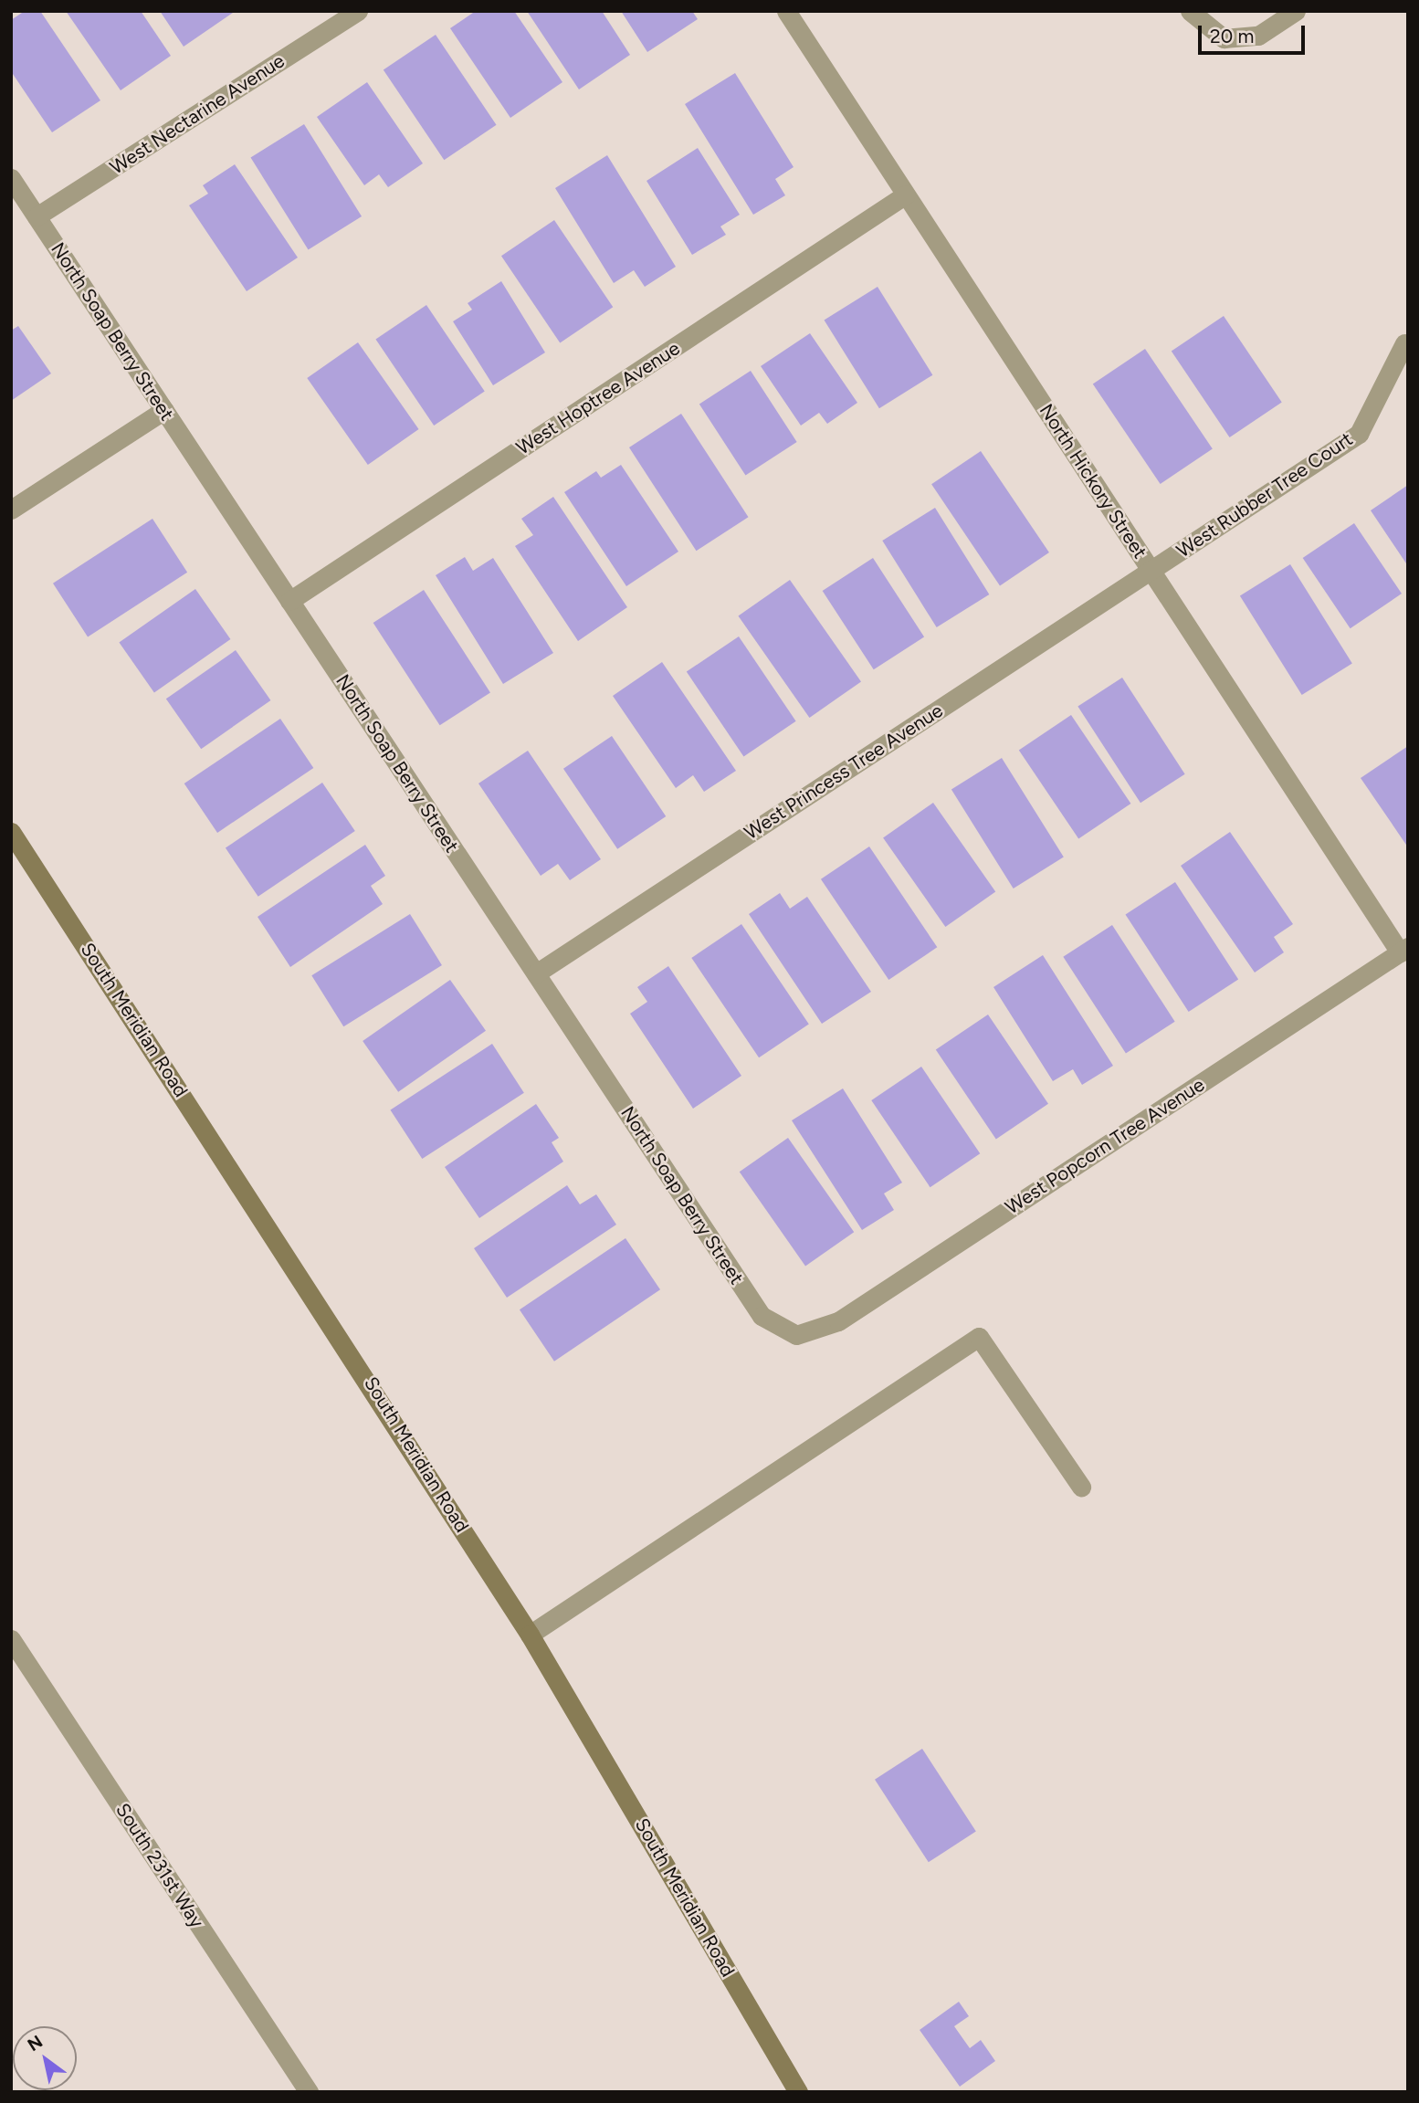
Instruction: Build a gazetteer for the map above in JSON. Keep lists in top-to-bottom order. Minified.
{"streets":{"street":["West Nectarine Avenue","North Soap Berry Street","West Hoptree Avenue","North Hickory Street","West Rubber Tree Court","West Princess Tree Avenue","South Meridian Road","West Popcorn Tree Avenue","South 231st Way"]},"crossings":[["West Nectarine Avenue","North Soap Berry Street"],["North Soap Berry Street","West Hoptree Avenue"],["North Soap Berry Street","West Princess Tree Avenue"],["North Soap Berry Street","West Popcorn Tree Avenue"],["West Hoptree Avenue","North Hickory Street"],["North Hickory Street","West Rubber Tree Court"],["North Hickory Street","West Princess Tree Avenue"],["North Hickory Street","West Popcorn Tree Avenue"],["West Rubber Tree Court","West Princess Tree Avenue"]],"scale_bar":"20 m","north":"top left"}
